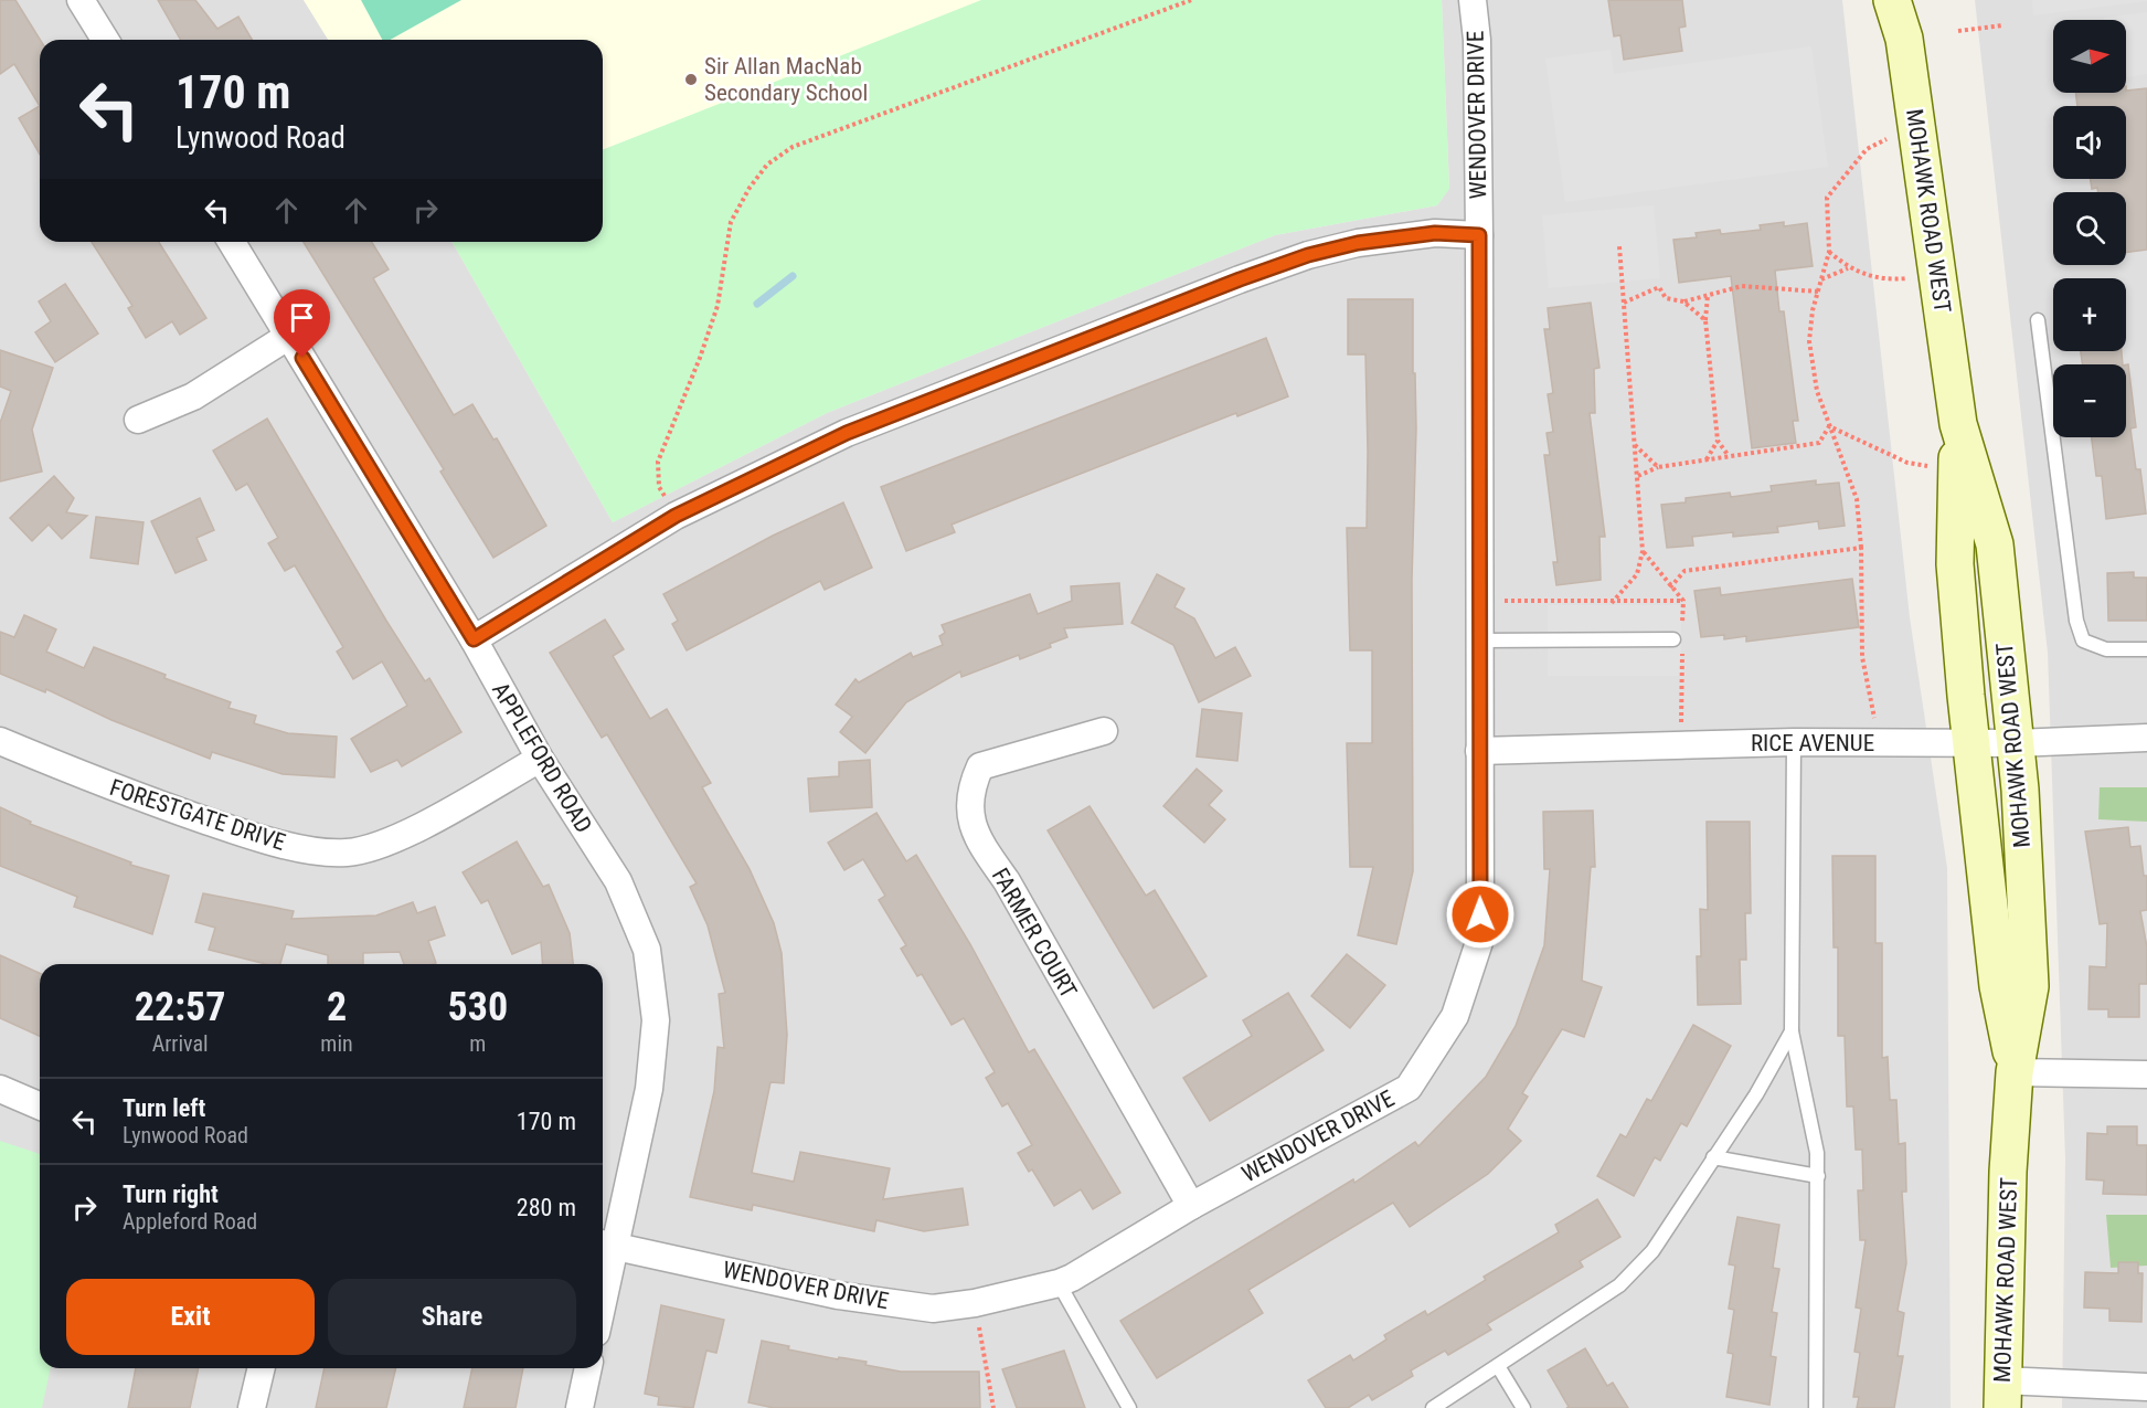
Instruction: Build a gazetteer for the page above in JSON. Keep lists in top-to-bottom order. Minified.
{"streets":{"main road":["MOHAWK ROAD WEST"],"street":["WENDOVER DRIVE","RICE AVENUE","APPLEFORD ROAD","FORESTGATE DRIVE","FARMER COURT"]},"crossings":[["WENDOVER DRIVE","RICE AVENUE"],["WENDOVER DRIVE","APPLEFORD ROAD"],["WENDOVER DRIVE","FARMER COURT"],["MOHAWK ROAD WEST","RICE AVENUE"],["APPLEFORD ROAD","FORESTGATE DRIVE"]],"places":["Sir Allan MacNab Secondary School"],"north":"right","page":{"map_buttons":["+","−"],"turn":["170 m","Lynwood Road"],"eta":["22:57","Arrival","2","min","530","m"],"list":[{"name":"Turn left","note":"Lynwood Road","value":"170 m"},{"name":"Turn right","note":"Appleford Road","value":"280 m"}],"buttons":["Exit","Share"]}}
